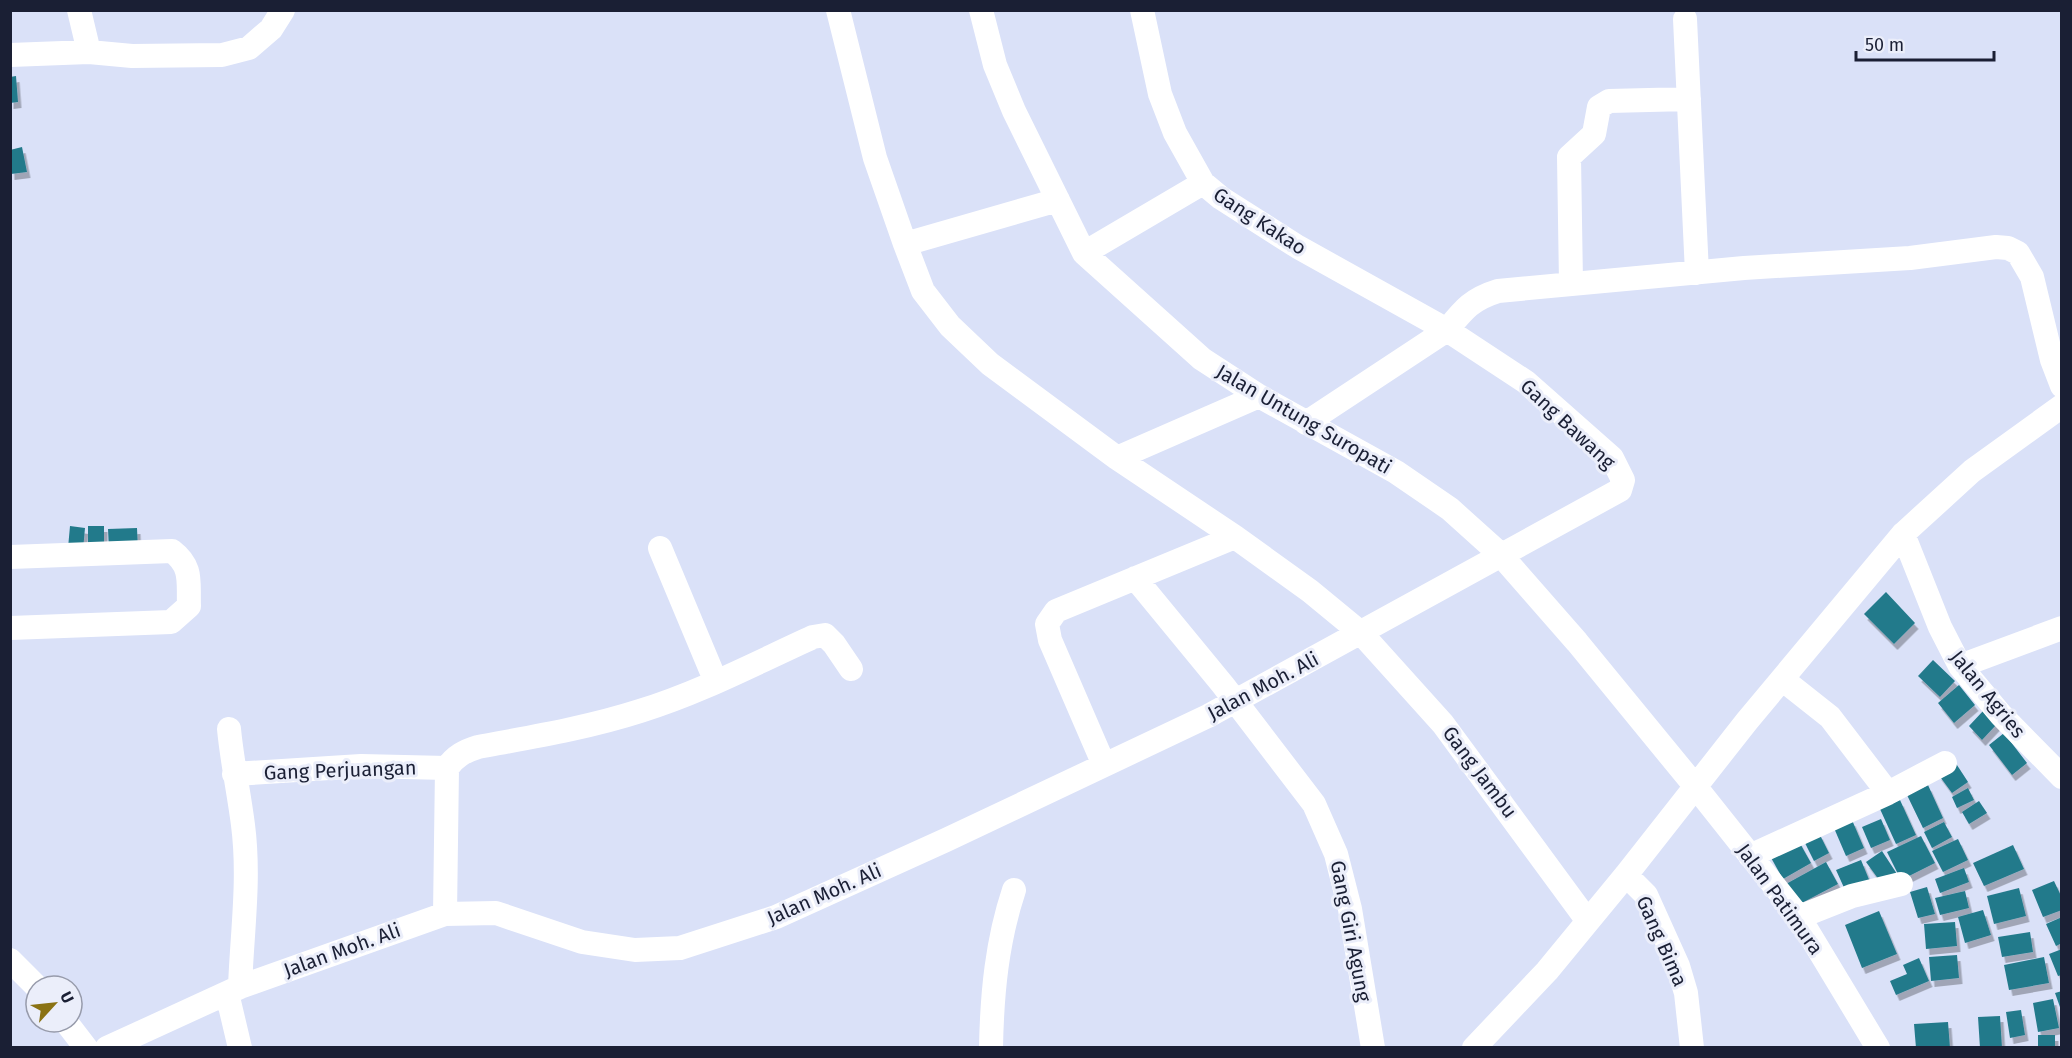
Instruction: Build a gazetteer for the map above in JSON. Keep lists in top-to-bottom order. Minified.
{"streets":{"street":["Gang Kakao","Jalan Untung Suropati","Gang Bawang","Jalan Moh. Ali","Jalan Agries","Gang Perjuangan","Gang Jambu","Jalan Patimura","Gang Giri Agung","Gang Bima"]},"crossings":[["Gang Kakao","Gang Bawang"],["Jalan Untung Suropati","Gang Bawang"],["Jalan Untung Suropati","Jalan Moh. Ali"],["Jalan Untung Suropati","Jalan Patimura"],["Gang Bawang","Jalan Moh. Ali"],["Jalan Moh. Ali","Gang Jambu"],["Jalan Moh. Ali","Gang Giri Agung"]],"scale_bar":"50 m","north":"top right"}
